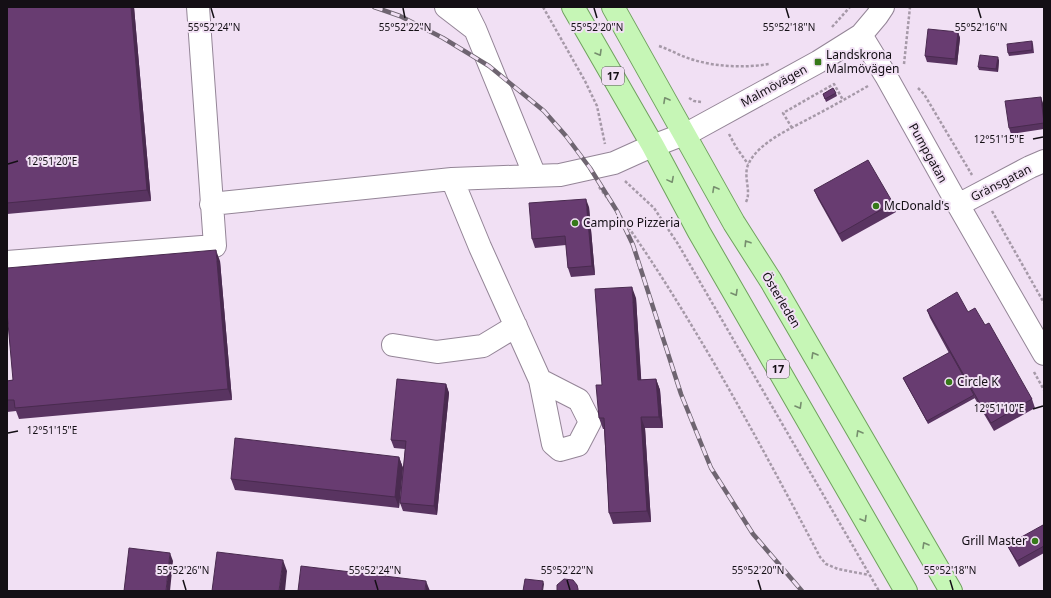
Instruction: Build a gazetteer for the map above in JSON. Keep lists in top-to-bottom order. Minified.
{"streets":{"main road":["17","Österleden"],"street":["Malmövägen","Pumpgatan","Gränsgatan"]},"crossings":[["17","Malmövägen"],["Malmövägen","Pumpgatan"],["Malmövägen","Österleden"],["Pumpgatan","Gränsgatan"]],"places":{"transit":["Landskrona Malmövägen"],"other":["McDonald's","Campino Pizzeria","Circle K","Grill Master"]},"coordinates":["55°52'24\"N","55°52'22\"N","55°52'20\"N","55°52'18\"N","55°52'16\"N","12°51'15\"E","12°51'20\"E","12°51'10\"E","55°52'26\"N"]}
